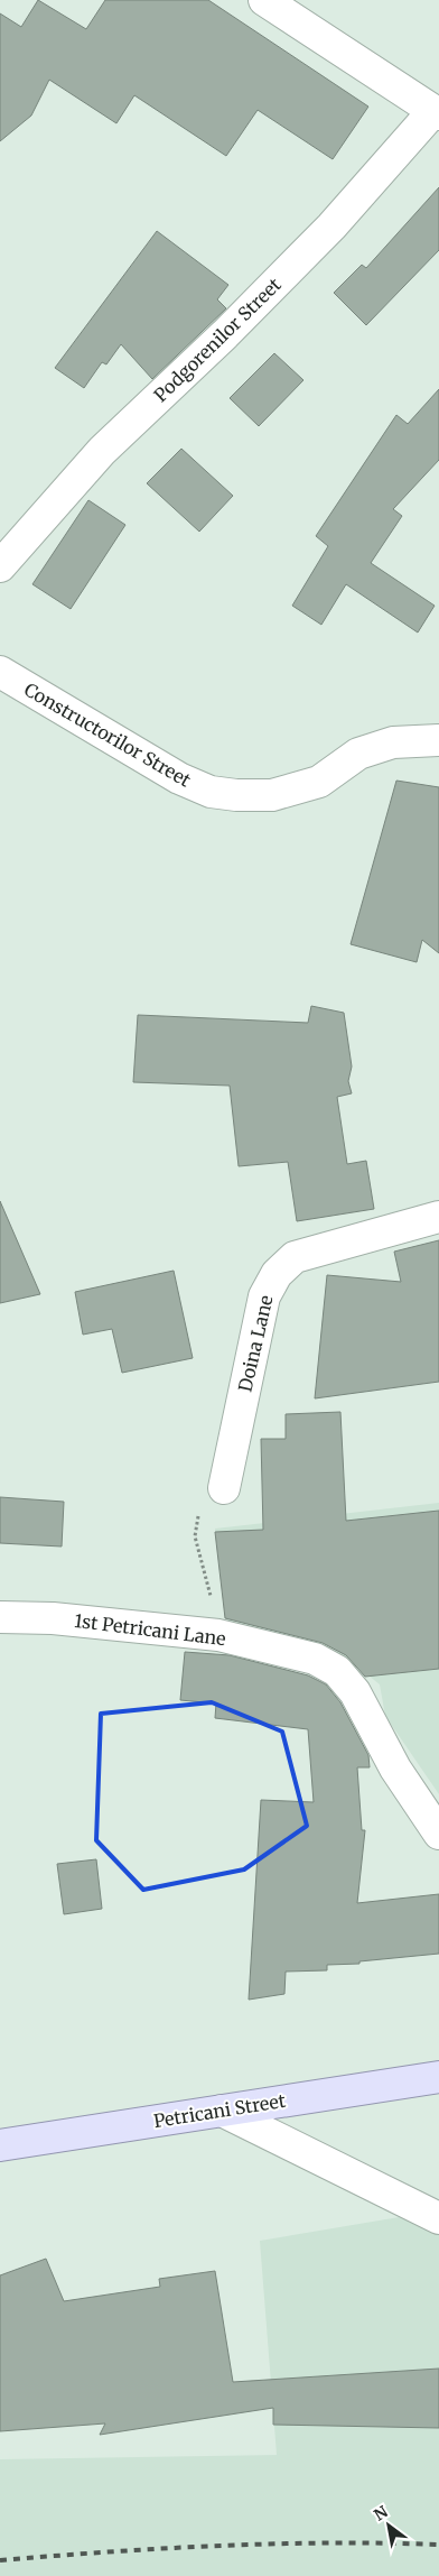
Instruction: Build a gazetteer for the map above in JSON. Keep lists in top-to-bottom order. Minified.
{"streets":{"main road":["Petricani Street"],"street":["Podgorenilor Street","Constructorilor Street","Doina Lane","1st Petricani Lane"]},"north":"top left"}
